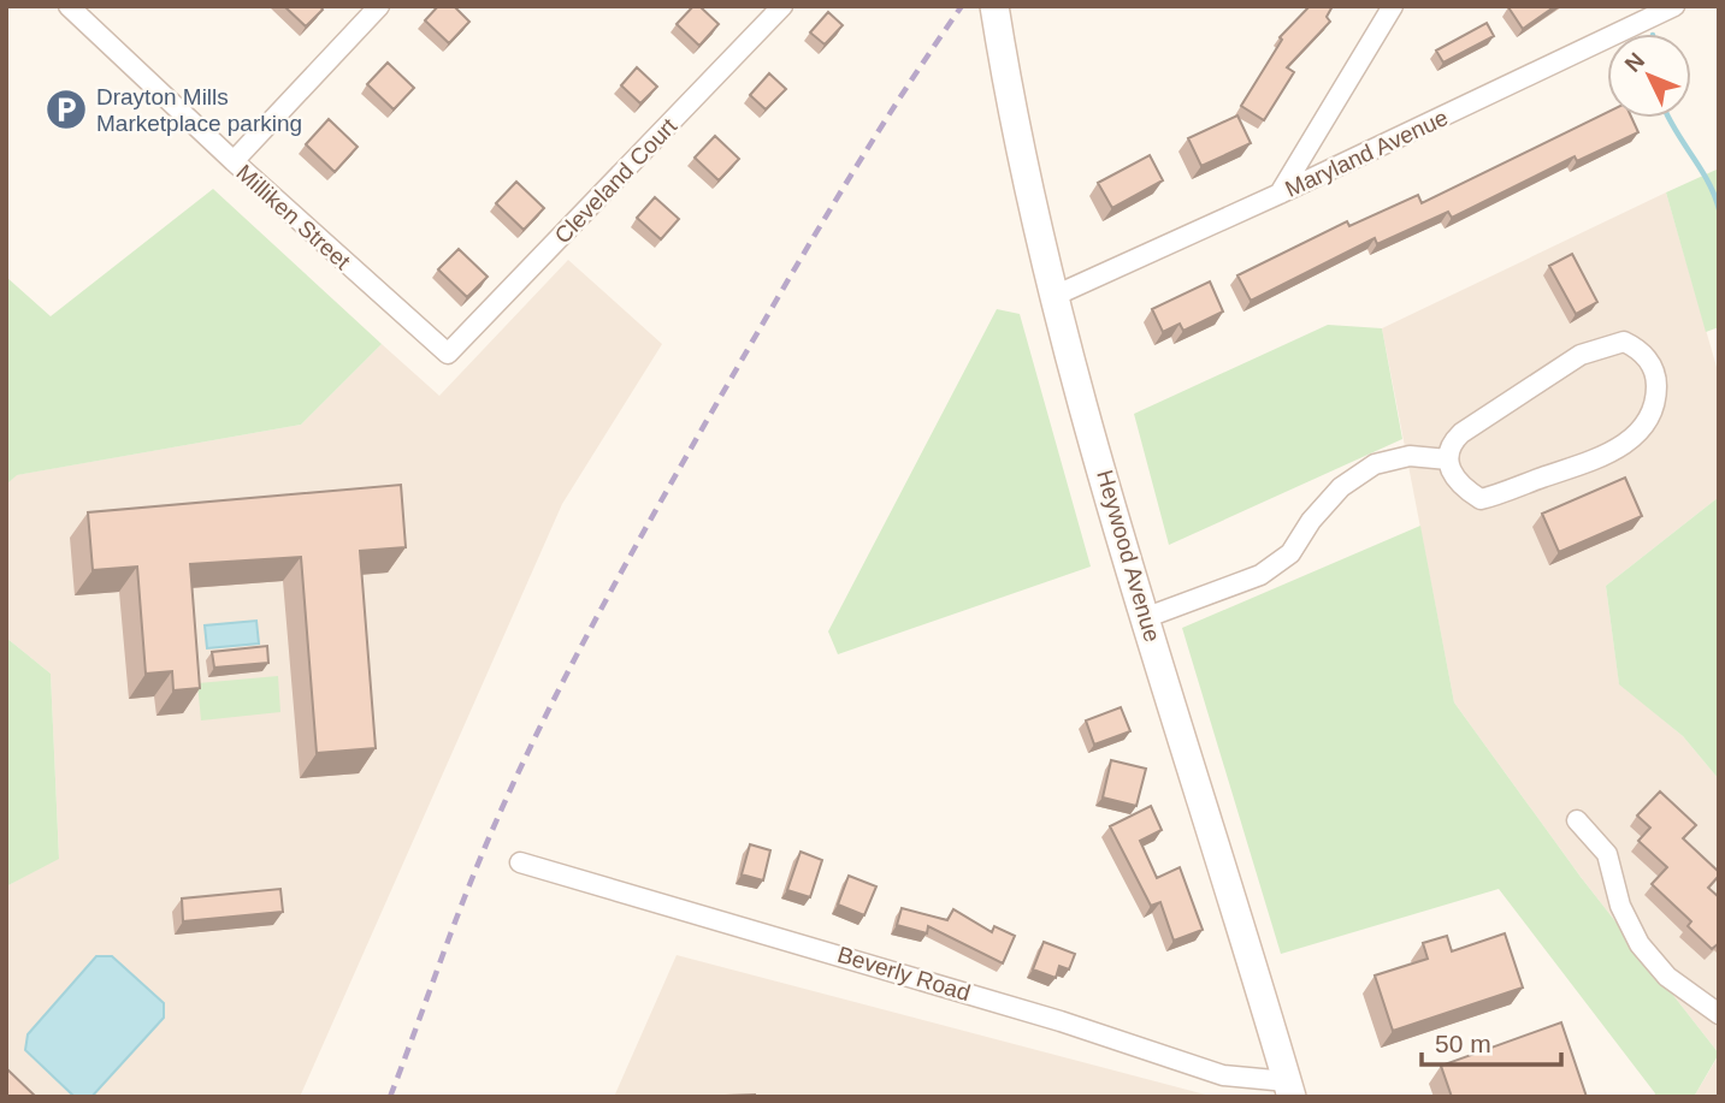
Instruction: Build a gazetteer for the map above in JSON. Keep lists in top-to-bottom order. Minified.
{"streets":{"street":["Maryland Avenue","Cleveland Court","Milliken Street","Heywood Avenue","Beverly Road"]},"crossings":[["Maryland Avenue","Heywood Avenue"],["Cleveland Court","Milliken Street"],["Heywood Avenue","Beverly Road"]],"places":{"parking":["Drayton Mills Marketplace parking"]},"scale_bar":"50 m","north":"top left"}
